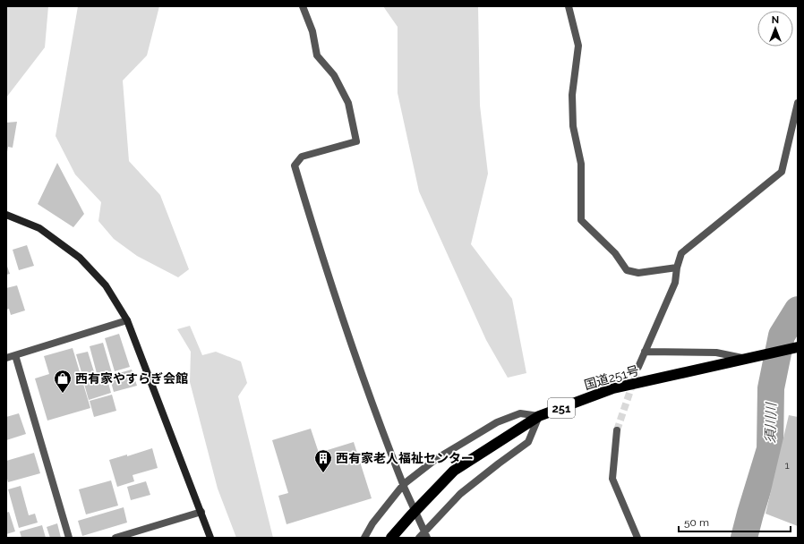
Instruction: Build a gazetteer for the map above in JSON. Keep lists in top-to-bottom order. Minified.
{"streets":{"highway":["国道251号","251"]},"water":["須川川"],"places":{"shop":["西有家やすらぎ会館"],"building":["西有家老人福祉センター"]},"house_numbers":["1"],"scale_bar":"50 m","north":"top"}
